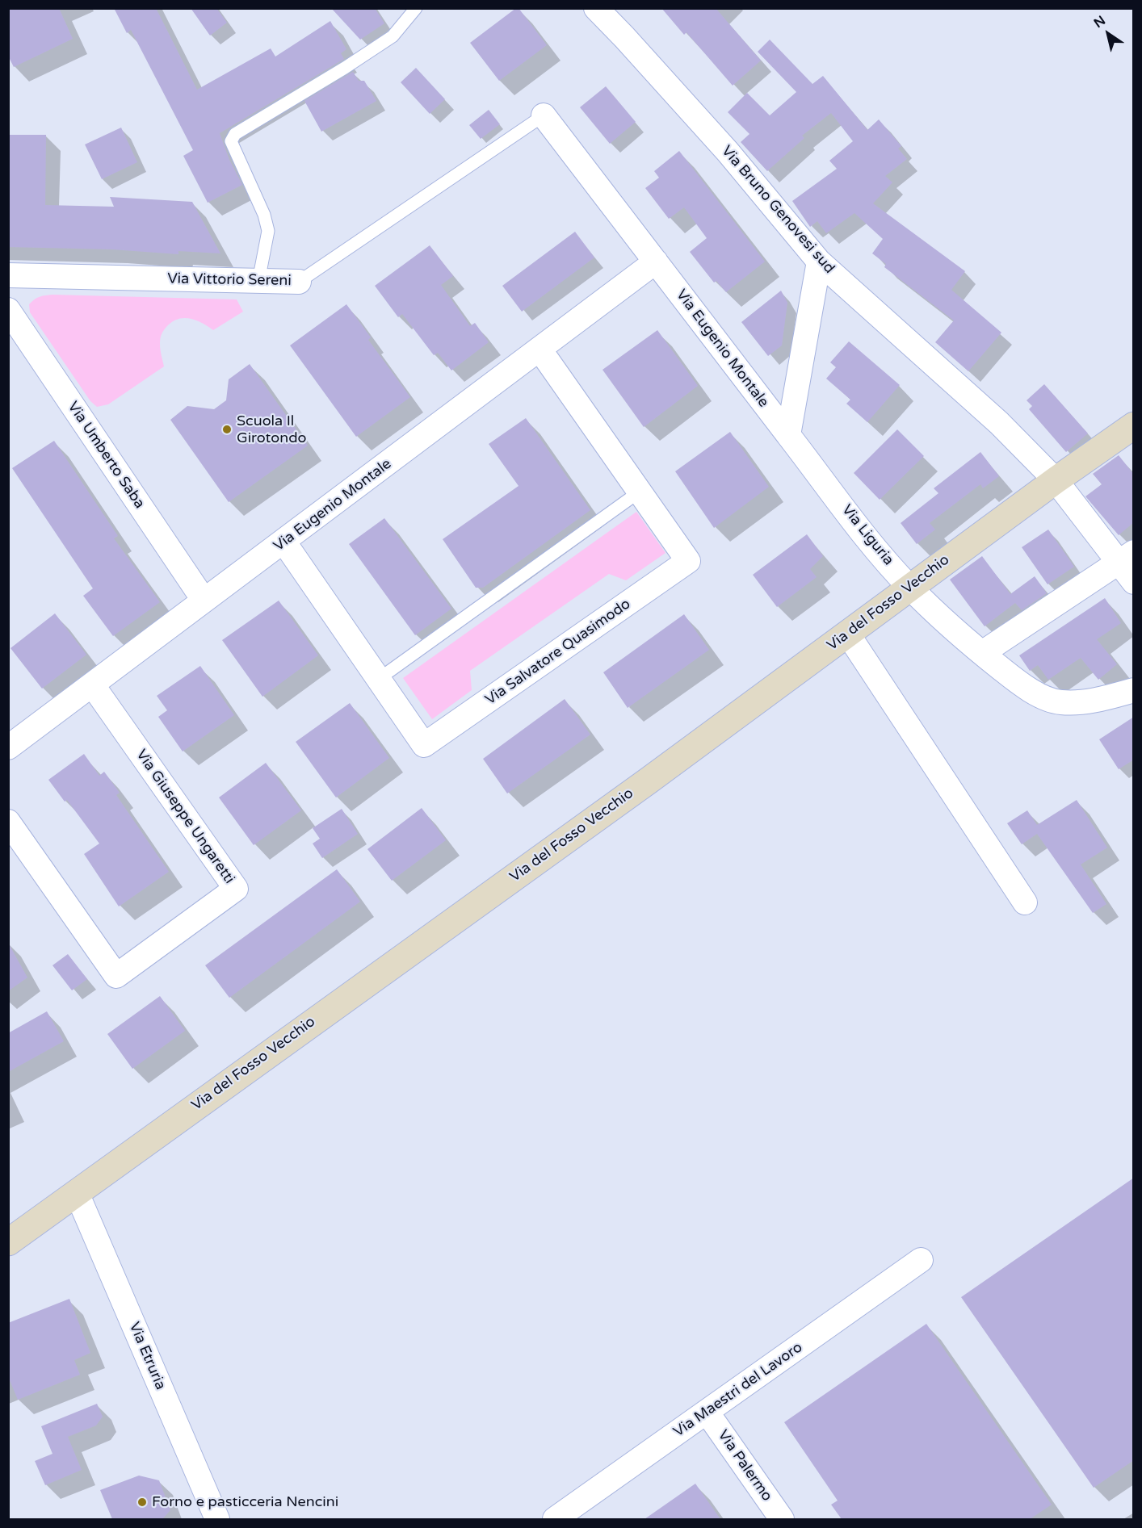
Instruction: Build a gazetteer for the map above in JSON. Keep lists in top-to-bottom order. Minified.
{"streets":{"street":["Via Bruno Genovesi sud","Via Vittorio Sereni","Via Eugenio Montale","Via Umberto Saba","Via Liguria","Via del Fosso Vecchio","Via Salvatore Quasimodo","Via Giuseppe Ungaretti","Via Etruria","Via Maestri del Lavoro","Via Palermo"]},"crossings":[["Via Bruno Genovesi sud","Via del Fosso Vecchio"],["Via Vittorio Sereni","Via Eugenio Montale"],["Via Eugenio Montale","Via Umberto Saba"],["Via Eugenio Montale","Via Liguria"],["Via Eugenio Montale","Via Salvatore Quasimodo"],["Via Eugenio Montale","Via Giuseppe Ungaretti"],["Via Liguria","Via del Fosso Vecchio"],["Via del Fosso Vecchio","Via Etruria"],["Via Maestri del Lavoro","Via Palermo"]],"places":["Scuola Il Girotondo","Forno e pasticceria Nencini"],"north":"top left"}
